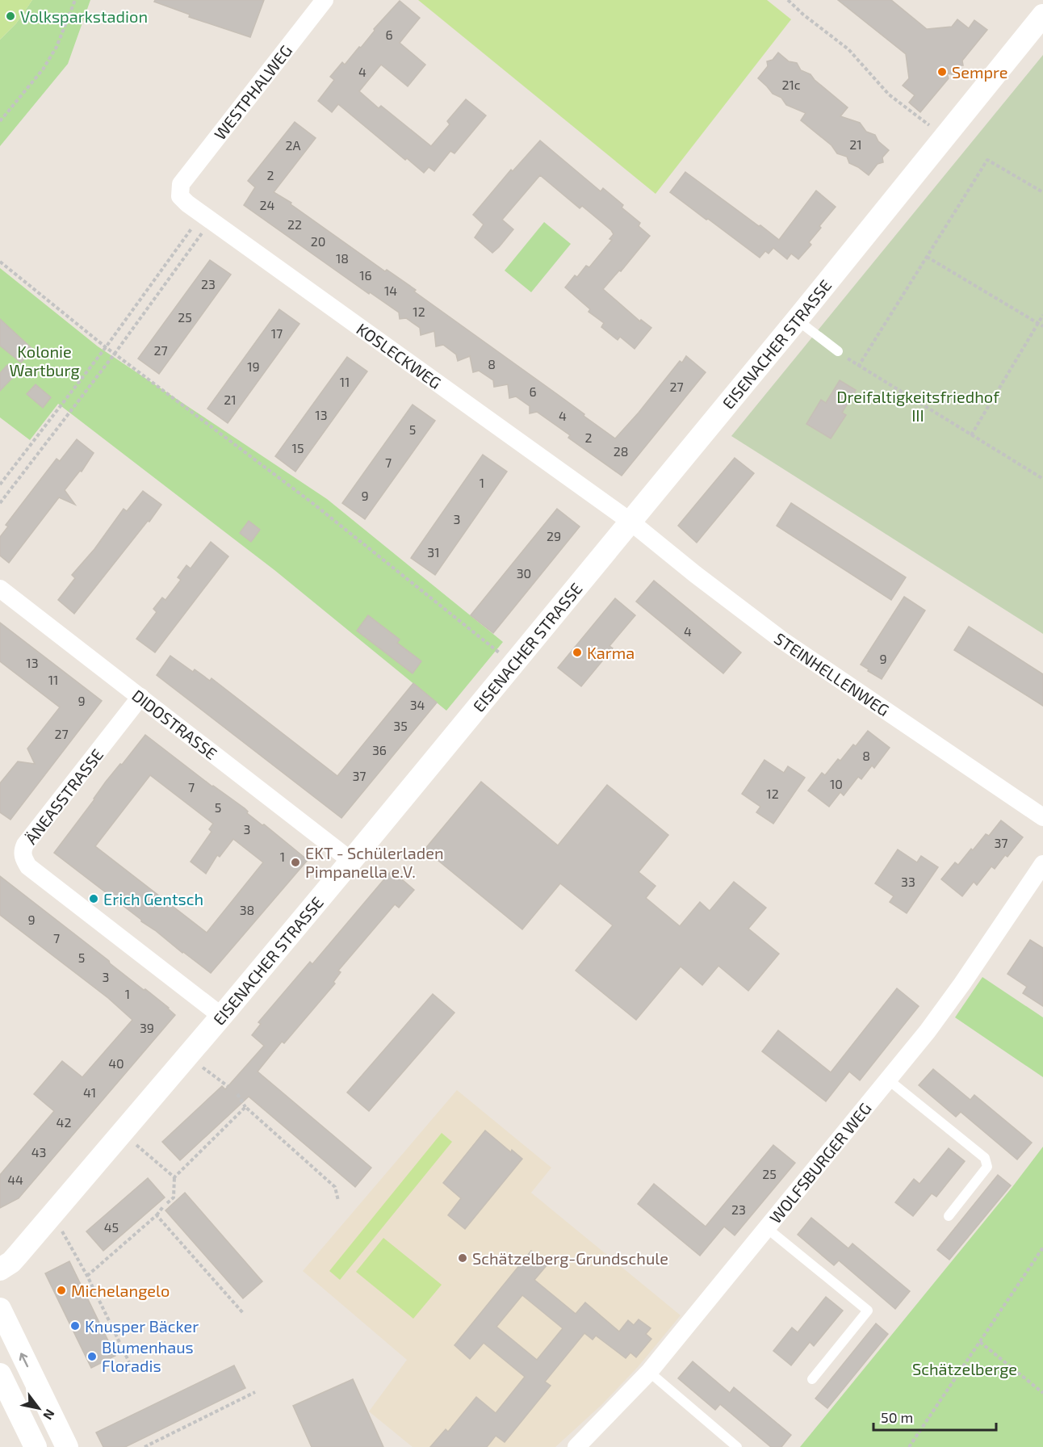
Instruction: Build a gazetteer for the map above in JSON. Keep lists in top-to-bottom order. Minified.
{"streets":{"street":["WESTPHALWEG","EISENACHER STRASSE","KOSLECKWEG","STEINHELLENWEG","DIDOSTRASSE","ÄNEASSTRASSE","WOLFSBURGER WEG"]},"crossings":[["WESTPHALWEG","KOSLECKWEG"],["EISENACHER STRASSE","KOSLECKWEG"],["EISENACHER STRASSE","STEINHELLENWEG"],["EISENACHER STRASSE","DIDOSTRASSE"],["EISENACHER STRASSE","ÄNEASSTRASSE"],["KOSLECKWEG","STEINHELLENWEG"],["DIDOSTRASSE","ÄNEASSTRASSE"]],"parks":["Kolonie Wartburg","Dreifaltigkeitsfriedhof III","Schätzelberge"],"places":["Volksparkstadion","Sempre","Karma","EKT - Schülerladen Pimpanella e.V.","Erich Gentsch","Schätzelberg-Grundschule","Michelangelo","Knusper Bäcker","Blumenhaus Floradis"],"house_numbers":["6","4","21c","21","2A","2","24","22","20","18","16","23","14","12","25","17","27","8","19","11","27","6","21","13","4","5","2","15","28","7","1","9","3","29","31","30","4","9","13","11","9","34","35","27","36","8","37","10","7","12","5","3","37","1","33","38","9","7","5","3","1","39","40","41","42","43","25","44","23","45"],"scale_bar":"50 m","north":"bottom right"}
